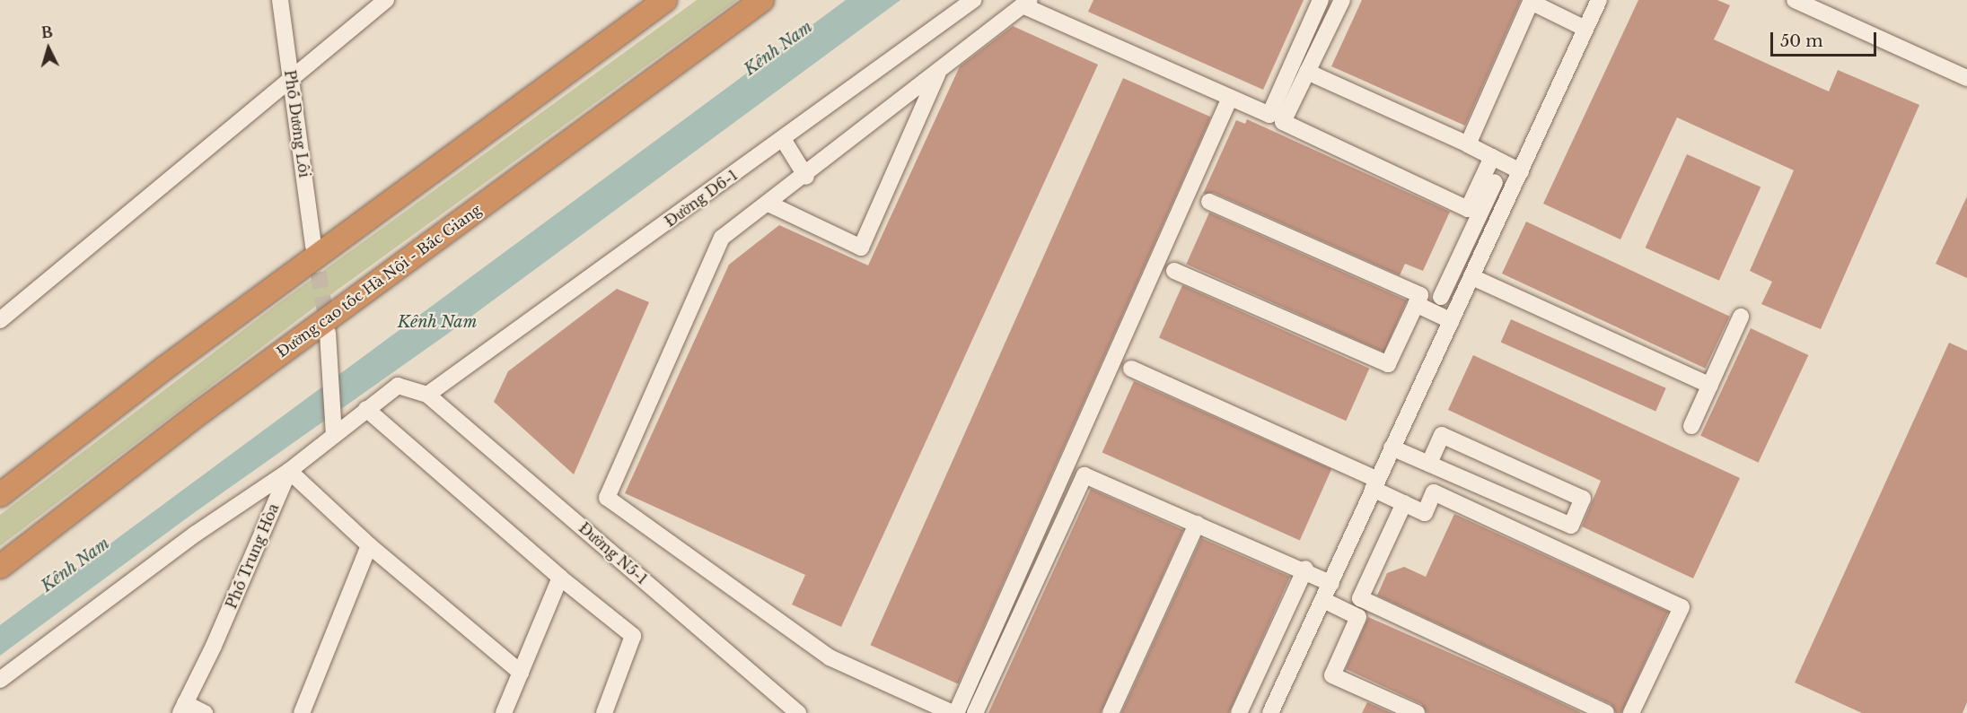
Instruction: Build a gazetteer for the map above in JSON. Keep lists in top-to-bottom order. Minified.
{"streets":{"highway":["Đường cao tốc Hà Nội - Bắc Giang"],"street":["Phố Dương Lôi","Đường D6-1","Đường N5-1","Phố Trung Hòa"]},"crossings":[["Đường D6-1","Đường N5-1"],["Đường D6-1","Phố Trung Hòa"],["Đường N5-1","Phố Trung Hòa"]],"water":["Kênh Nam"],"scale_bar":"50 m","north":"top"}
